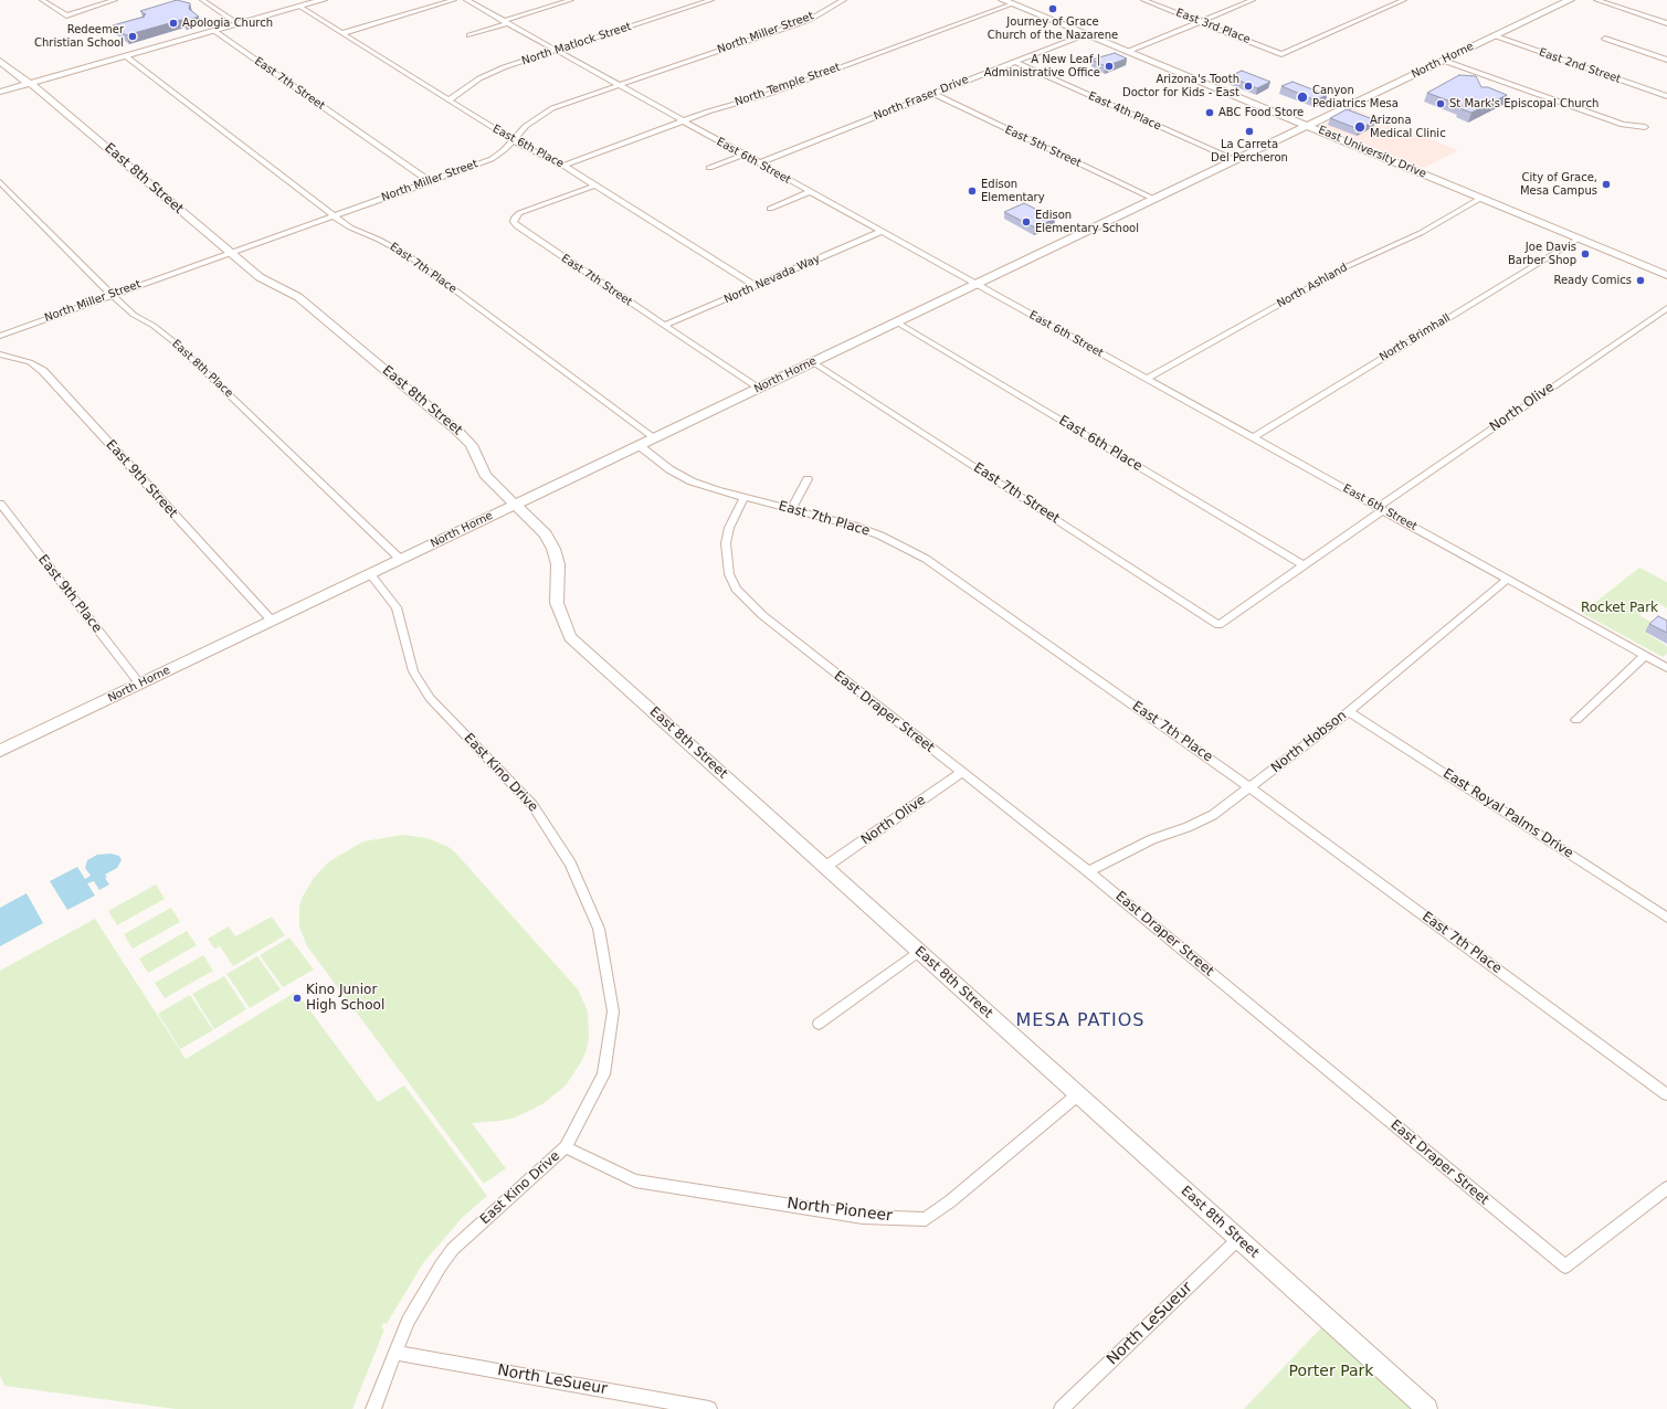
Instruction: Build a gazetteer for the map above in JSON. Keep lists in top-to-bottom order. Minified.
{"streets":{"street":["East 3rd Place","North Miller Street","North Matlock Street","North Horne","East 2nd Street","East 7th Street","North Temple Street","North Fraser Drive","East 4th Place","East 6th Place","East 5th Street","East University Drive","East 6th Street","East 8th Street","East 7th Place","North Nevada Way","North Ashland","North Brimhall","East 8th Place","North Olive","East 9th Street","East 9th Place","East Draper Street","North Hobson","East Kino Drive","East Royal Palms Drive","North Pioneer","North LeSueur"]},"crossings":[["North Miller Street","East 7th Street"],["North Miller Street","East 6th Place"],["North Miller Street","East 6th Street"],["North Miller Street","East 8th Street"],["North Miller Street","East 7th Place"],["North Miller Street","East 8th Place"],["North Matlock Street","East 6th Place"],["North Matlock Street","East 6th Street"],["North Horne","East 2nd Street"],["North Horne","East 7th Street"],["North Horne","East 4th Place"],["North Horne","East 6th Place"],["North Horne","East 5th Street"],["North Horne","East University Drive"],["North Horne","East 6th Street"],["North Horne","East 8th Street"],["North Horne","East 7th Place"],["North Horne","East 8th Place"],["North Horne","East 9th Street"],["North Horne","East 9th Place"],["North Horne","East Kino Drive"],["East 7th Street","East 6th Place"],["East 7th Street","North Nevada Way"],["East 7th Street","North Olive"],["North Temple Street","East 6th Place"],["North Temple Street","East University Drive"],["North Temple Street","East 6th Street"],["North Fraser Drive","East 4th Place"],["North Fraser Drive","East 5th Street"],["North Fraser Drive","East University Drive"],["North Fraser Drive","East 6th Street"],["East 6th Place","North Nevada Way"],["East 6th Place","North Olive"],["East University Drive","North Ashland"],["East University Drive","North Brimhall"],["East 6th Street","North Nevada Way"],["East 6th Street","North Ashland"],["East 6th Street","North Brimhall"],["East 6th Street","North Olive"],["East 6th Street","North Hobson"],["East 8th Street","North Olive"],["East 8th Street","North Pioneer"],["East 8th Street","North LeSueur"],["East 7th Place","East Draper Street"],["East 7th Place","North Hobson"],["North Olive","East Draper Street"],["East Draper Street","North Hobson"],["North Hobson","East Royal Palms Drive"],["East Kino Drive","North Pioneer"],["East Kino Drive","North LeSueur"]],"districts":["MESA PATIOS"],"parks":["Rocket Park","Porter Park"],"places":["Journey of Grace Church of the Nazarene","Apologia Church","Redeemer Christian School","A New Leaf | Administrative Office","Arizona's Tooth Doctor for Kids - East","Canyon Pediatrics Mesa","St Mark's Episcopal Church","ABC Food Store","Arizona Medical Clinic","La Carreta Del Percheron","City of Grace, Mesa Campus","Edison Elementary","Edison Elementary School","Joe Davis Barber Shop","Ready Comics","Kino Junior High School"]}
